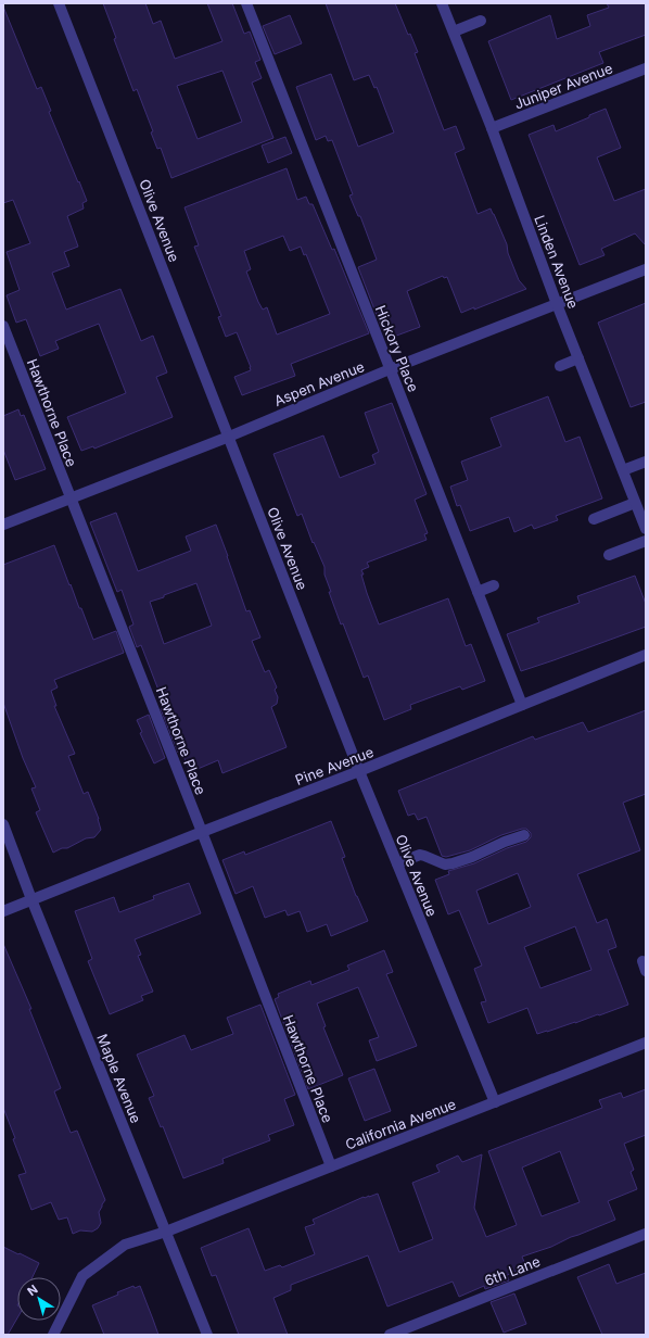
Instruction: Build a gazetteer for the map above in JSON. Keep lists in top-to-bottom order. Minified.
{"streets":{"street":["Juniper Avenue","Olive Avenue","Linden Avenue","Hickory Place","Aspen Avenue","Hawthorne Place","Pine Avenue","Maple Avenue","California Avenue","6th Lane"]},"crossings":[["Juniper Avenue","Linden Avenue"],["Olive Avenue","Aspen Avenue"],["Olive Avenue","Pine Avenue"],["Olive Avenue","California Avenue"],["Linden Avenue","Aspen Avenue"],["Hickory Place","Aspen Avenue"],["Hickory Place","Pine Avenue"],["Aspen Avenue","Hawthorne Place"],["Hawthorne Place","Pine Avenue"],["Hawthorne Place","California Avenue"],["Pine Avenue","Maple Avenue"],["Maple Avenue","California Avenue"]],"north":"top left"}
